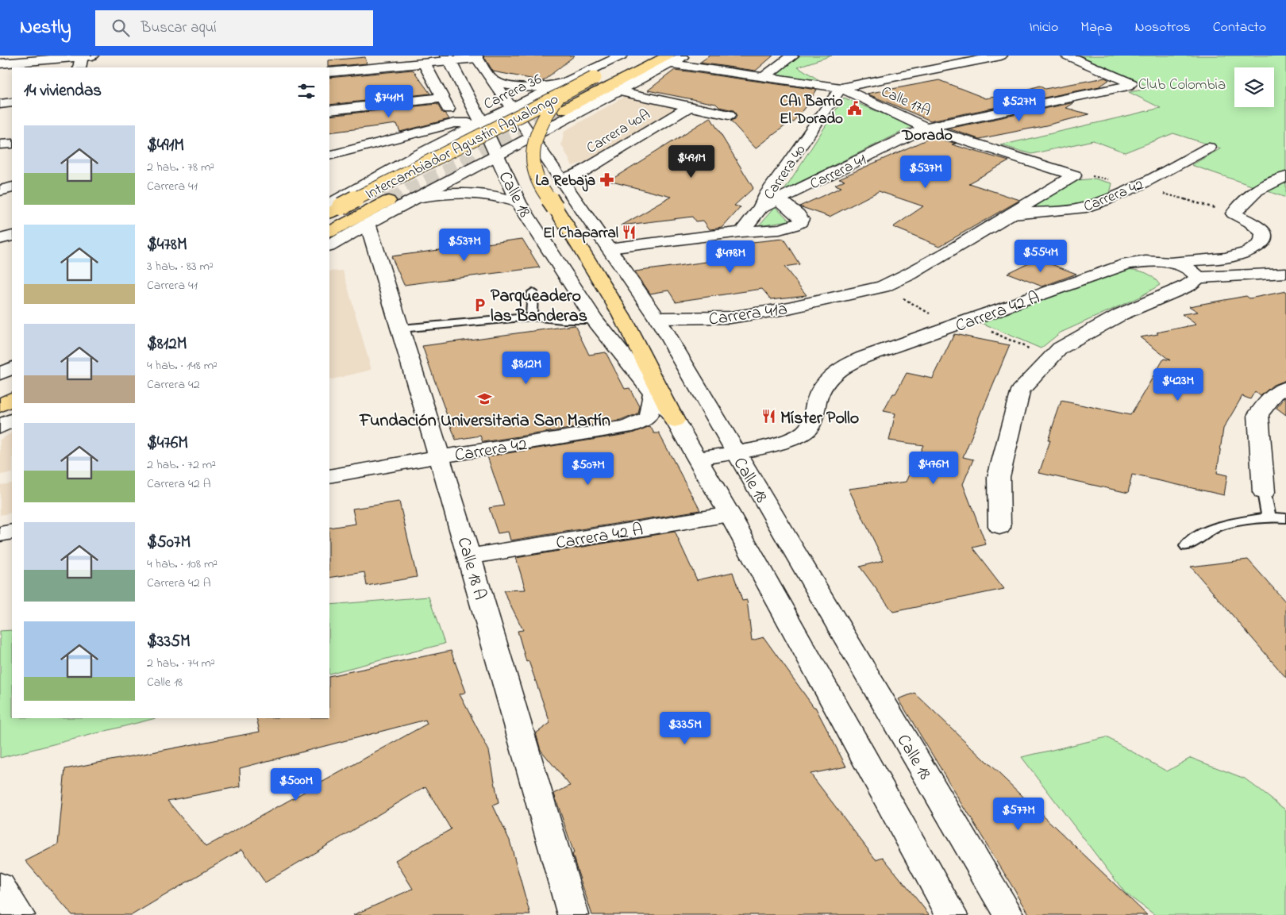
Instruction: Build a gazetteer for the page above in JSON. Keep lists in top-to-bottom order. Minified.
{"streets":{"main road":["Intercambiador Agustin Agualongo"],"street":["Carrera 36","Calle 17A","Carrera 40A","Carrera 41","Carrera 40","Calle 18","Carrera 42","Carrera 42 A","Carrera 41a","Calle 18 A"]},"crossings":[["Carrera 36","Intercambiador Agustin Agualongo"],["Carrera 36","Calle 18"],["Calle 17A","Carrera 41"],["Calle 17A","Carrera 40"],["Calle 17A","Carrera 42"],["Carrera 40A","Calle 18"],["Carrera 41","Carrera 40"],["Calle 18","Carrera 42"],["Calle 18","Carrera 42 A"],["Calle 18","Carrera 41a"],["Carrera 42","Carrera 41a"],["Carrera 42","Calle 18 A"],["Carrera 42 A","Calle 18 A"]],"districts":["Dorado"],"parks":["Club Colombia"],"places":{"public building":["CAI Barrio El Dorado"],"pharmacy":["La Rebaja"],"restaurant":["El Chaparral","Míster Pollo"],"parking":["Parqueadero las Banderas"],"school or university":["Fundación Universitaria San Martín"]},"page":{"header":"Nestly","search":"Buscar aquí","nav":["Inicio","Mapa","Nosotros","Contacto"],"heading":"14 viviendas","price":["$741M","$527M","$491M","$537M","$537M","$554M","$478M","$812M","$423M","$476M","$507M","$335M","$500M","$577M"],"list":[{"name":"$491M","note":"2 hab. · 78 m² · Carrera 41"},{"name":"$478M","note":"3 hab. · 83 m² · Carrera 41"},{"name":"$812M","note":"4 hab. · 148 m² · Carrera 42"},{"name":"$476M","note":"2 hab. · 72 m² · Carrera 42 A"},{"name":"$507M","note":"4 hab. · 108 m² · Carrera 42 A"},{"name":"$335M","note":"2 hab. · 74 m² · Calle 18"}]}}
